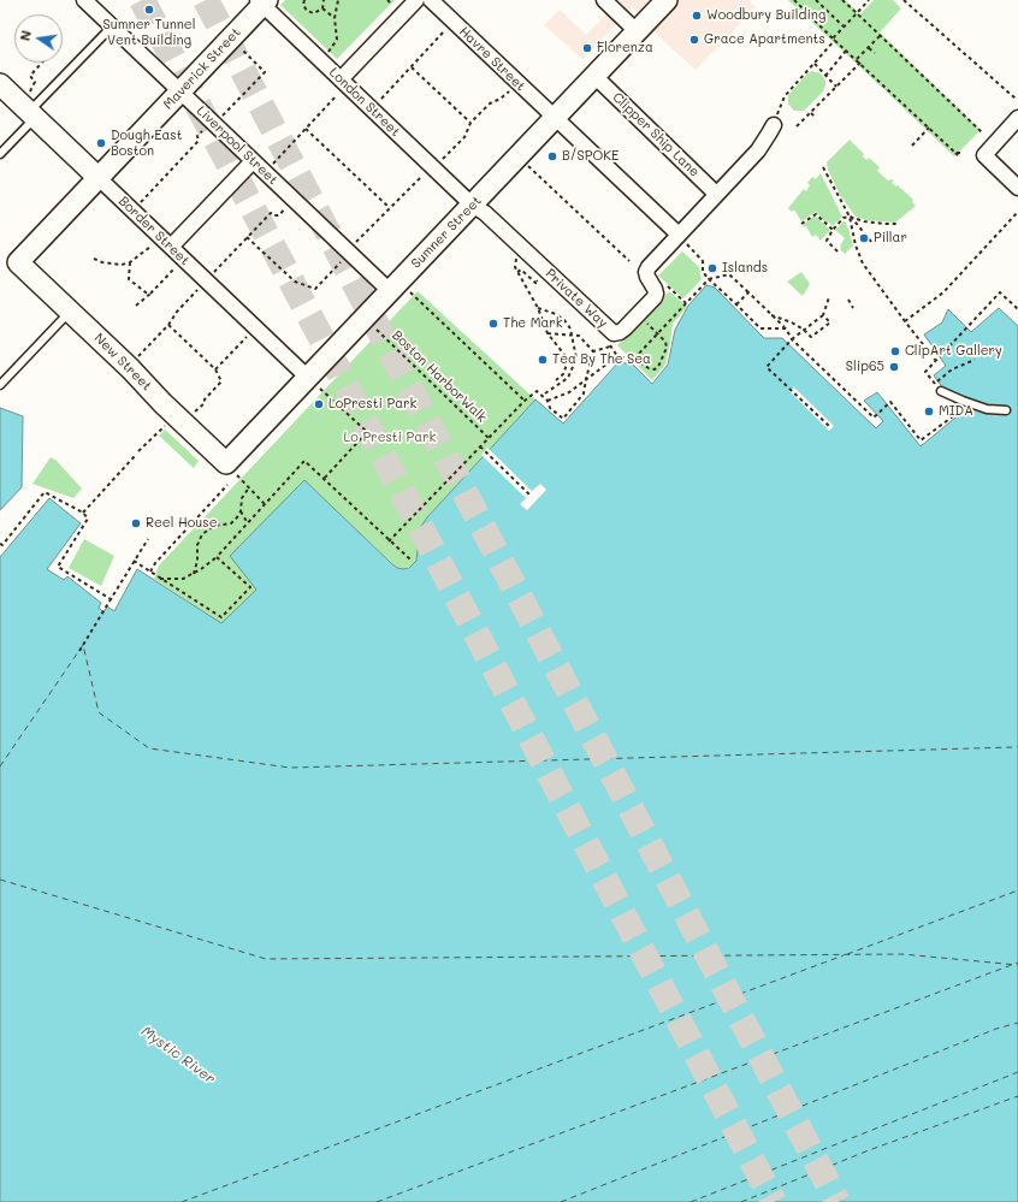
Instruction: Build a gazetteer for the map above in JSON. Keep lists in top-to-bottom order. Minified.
{"streets":{"street":["Havre Street","Maverick Street","London Street","Clipper Ship Lane","Liverpool Street","Border Street","Sumner Street","Private Way","New Street"],"path":["Boston HarborWalk"]},"crossings":[["Havre Street","Sumner Street"],["Havre Street","Private Way"],["Maverick Street","London Street"],["Maverick Street","Liverpool Street"],["Maverick Street","Border Street"],["Maverick Street","New Street"],["London Street","Sumner Street"],["London Street","Private Way"],["Clipper Ship Lane","Sumner Street"],["Liverpool Street","Sumner Street"],["Border Street","Sumner Street"],["Sumner Street","Private Way"],["Sumner Street","New Street"]],"water":["Mystic River"],"parks":["Lo Presti Park"],"places":["Sumner Tunnel Vent Building","Woodbury Building","Grace Apartments","Florenza","Dough East Boston","B/SPOKE","Pillar","Islands","The Mark","ClipArt Gallery","Tea By The Sea","Slip65","LoPresti Park","MIDA","Reel House"],"north":"left"}
